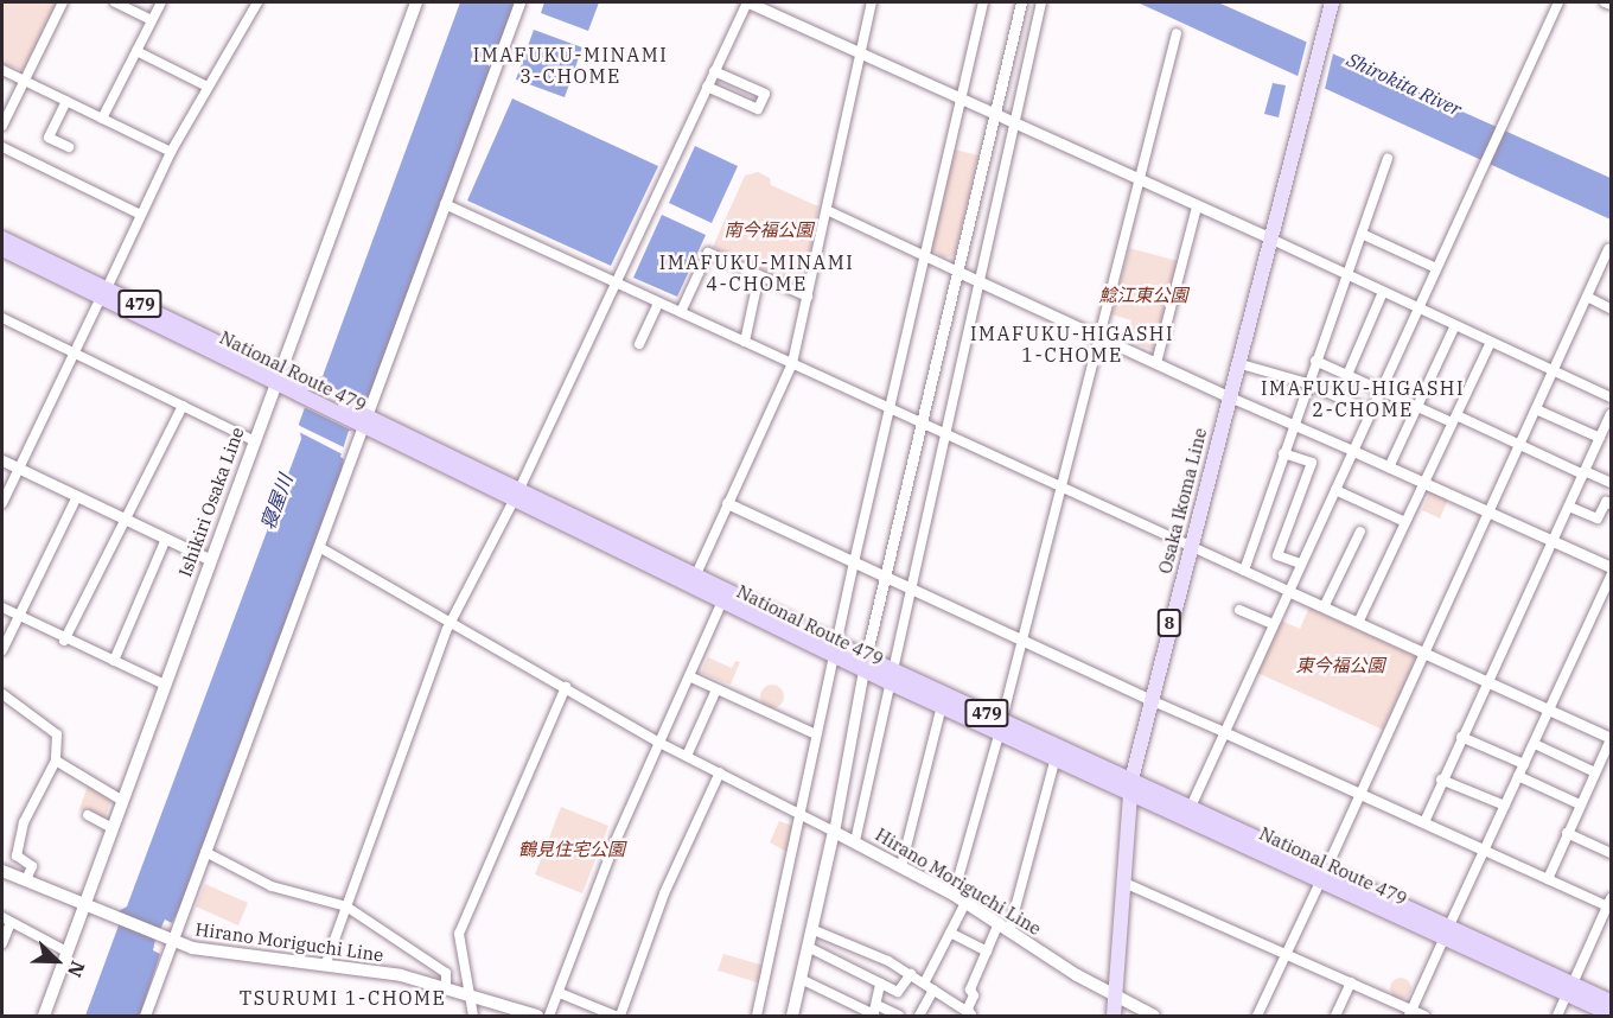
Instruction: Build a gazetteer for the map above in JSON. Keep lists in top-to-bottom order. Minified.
{"streets":{"highway":["479","National Route 479"],"main road":["Osaka Ikoma Line","Ishikiri Osaka Line","8","Hirano Moriguchi Line"]},"crossings":[["National Route 479","Osaka Ikoma Line"],["National Route 479","Ishikiri Osaka Line"],["Osaka Ikoma Line","Hirano Moriguchi Line"],["Ishikiri Osaka Line","Hirano Moriguchi Line"]],"districts":["IMAFUKU-MINAMI 3-CHOME","IMAFUKU-MINAMI 4-CHOME","IMAFUKU-HIGASHI 1-CHOME","IMAFUKU-HIGASHI 2-CHOME","TSURUMI 1-CHOME"],"water":["Shirokita River","寝屋川"],"parks":["南今福公園","鯰江東公園","東今福公園","鶴見住宅公園"],"north":"bottom right"}
